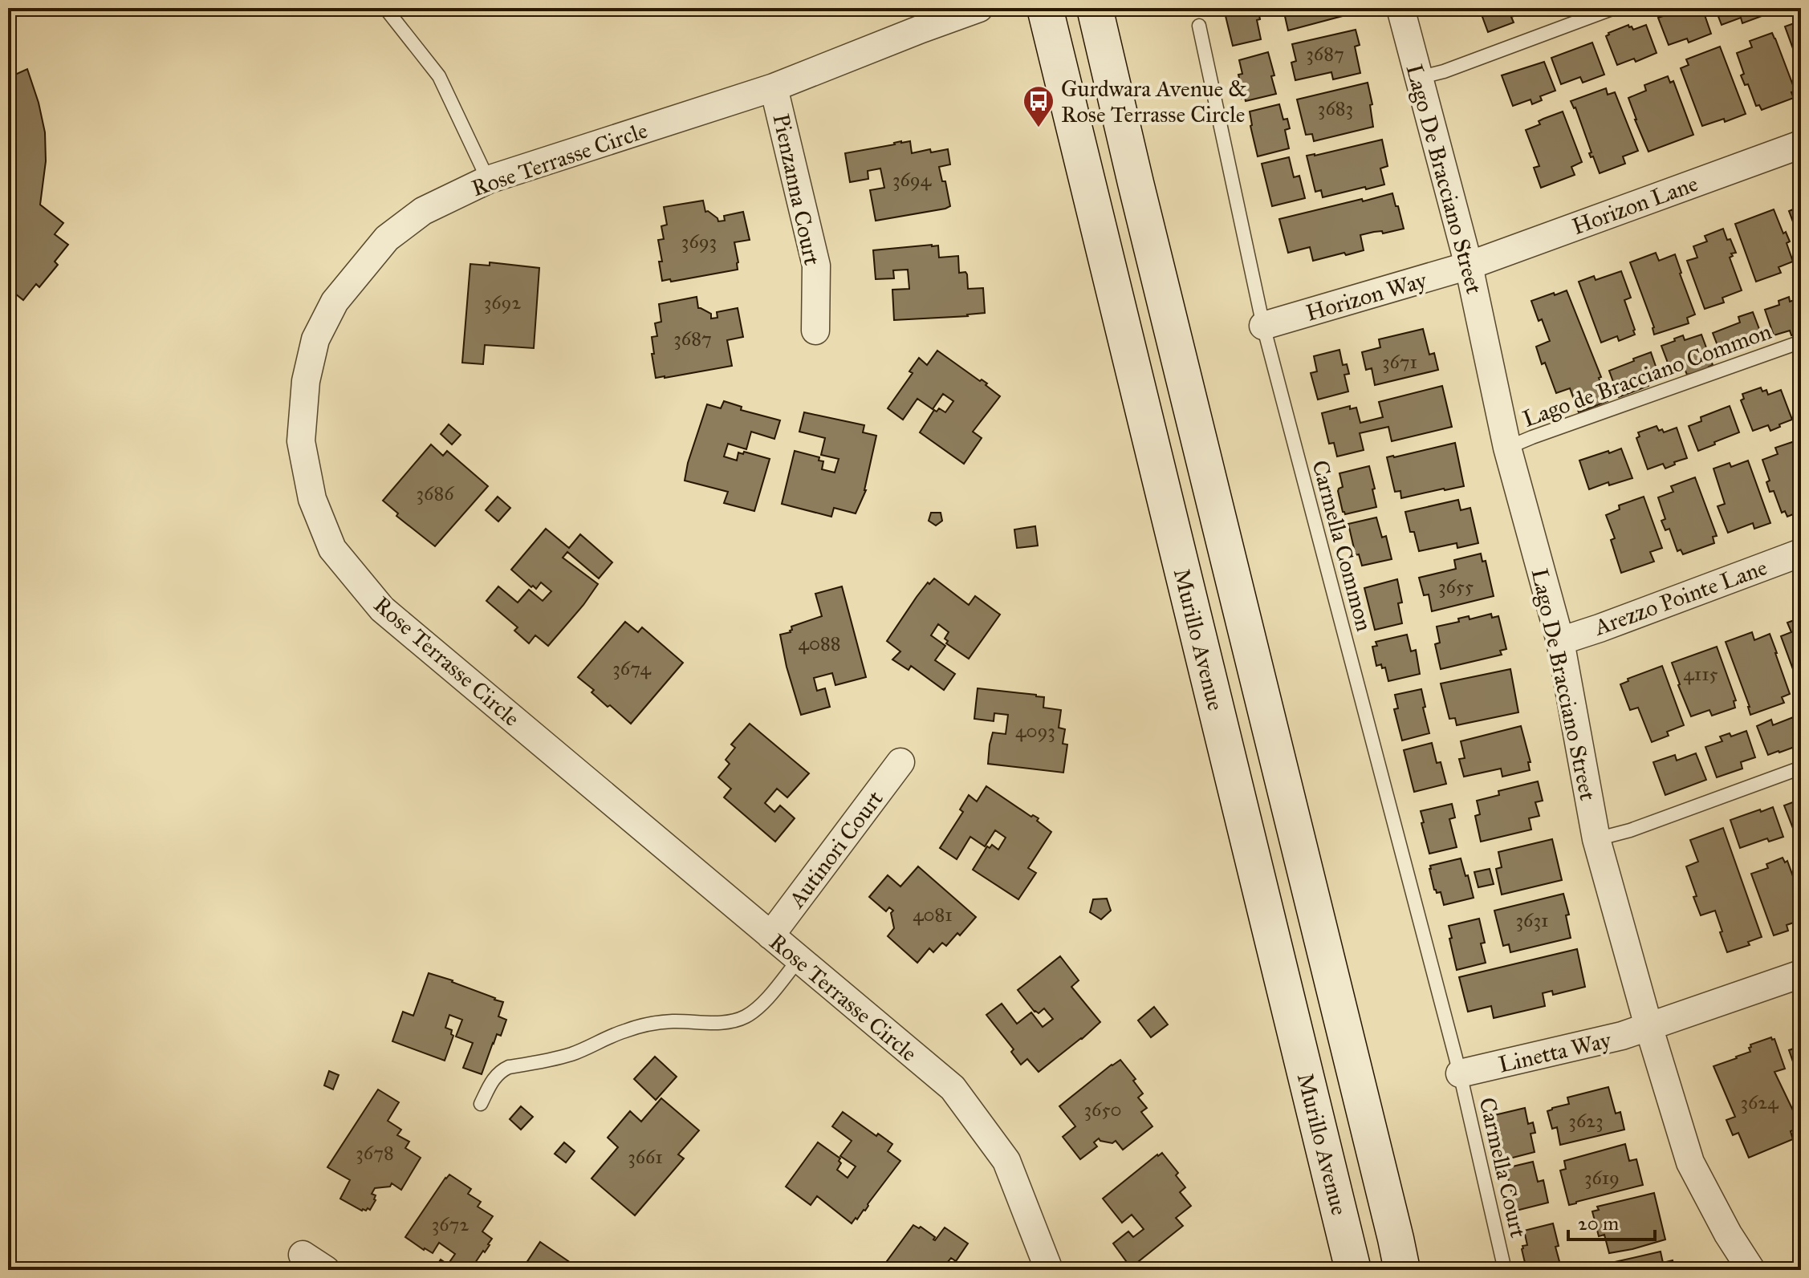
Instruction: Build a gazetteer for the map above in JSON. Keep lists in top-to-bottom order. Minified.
{"streets":{"main road":["Murillo Avenue"],"street":["Rose Terrasse Circle","Lago De Bracciano Street","Pienzanna Court","Horizon Lane","Horizon Way","Arezzo Pointe Lane","Autinori Court","Linetta Way"],"lane":["Lago de Bracciano Common","Carmella Common","Carmella Court"]},"crossings":[["Rose Terrasse Circle","Pienzanna Court"],["Rose Terrasse Circle","Autinori Court"],["Lago De Bracciano Street","Horizon Lane"],["Lago De Bracciano Street","Horizon Way"],["Lago De Bracciano Street","Lago de Bracciano Common"],["Lago De Bracciano Street","Arezzo Pointe Lane"],["Lago De Bracciano Street","Linetta Way"],["Horizon Lane","Horizon Way"],["Horizon Way","Carmella Common"],["Carmella Common","Linetta Way"],["Carmella Common","Carmella Court"],["Linetta Way","Carmella Court"]],"places":{"bus stop":["Gurdwara Avenue & Rose Terrasse Circle"]},"house_numbers":["3687","3683","3694","3693","3692","3687","3671","3686","3655","4088","3674","4115","4093","4081","3631","3624","3650","3623","3678","3661","3619","3672"],"scale_bar":"20 m"}
